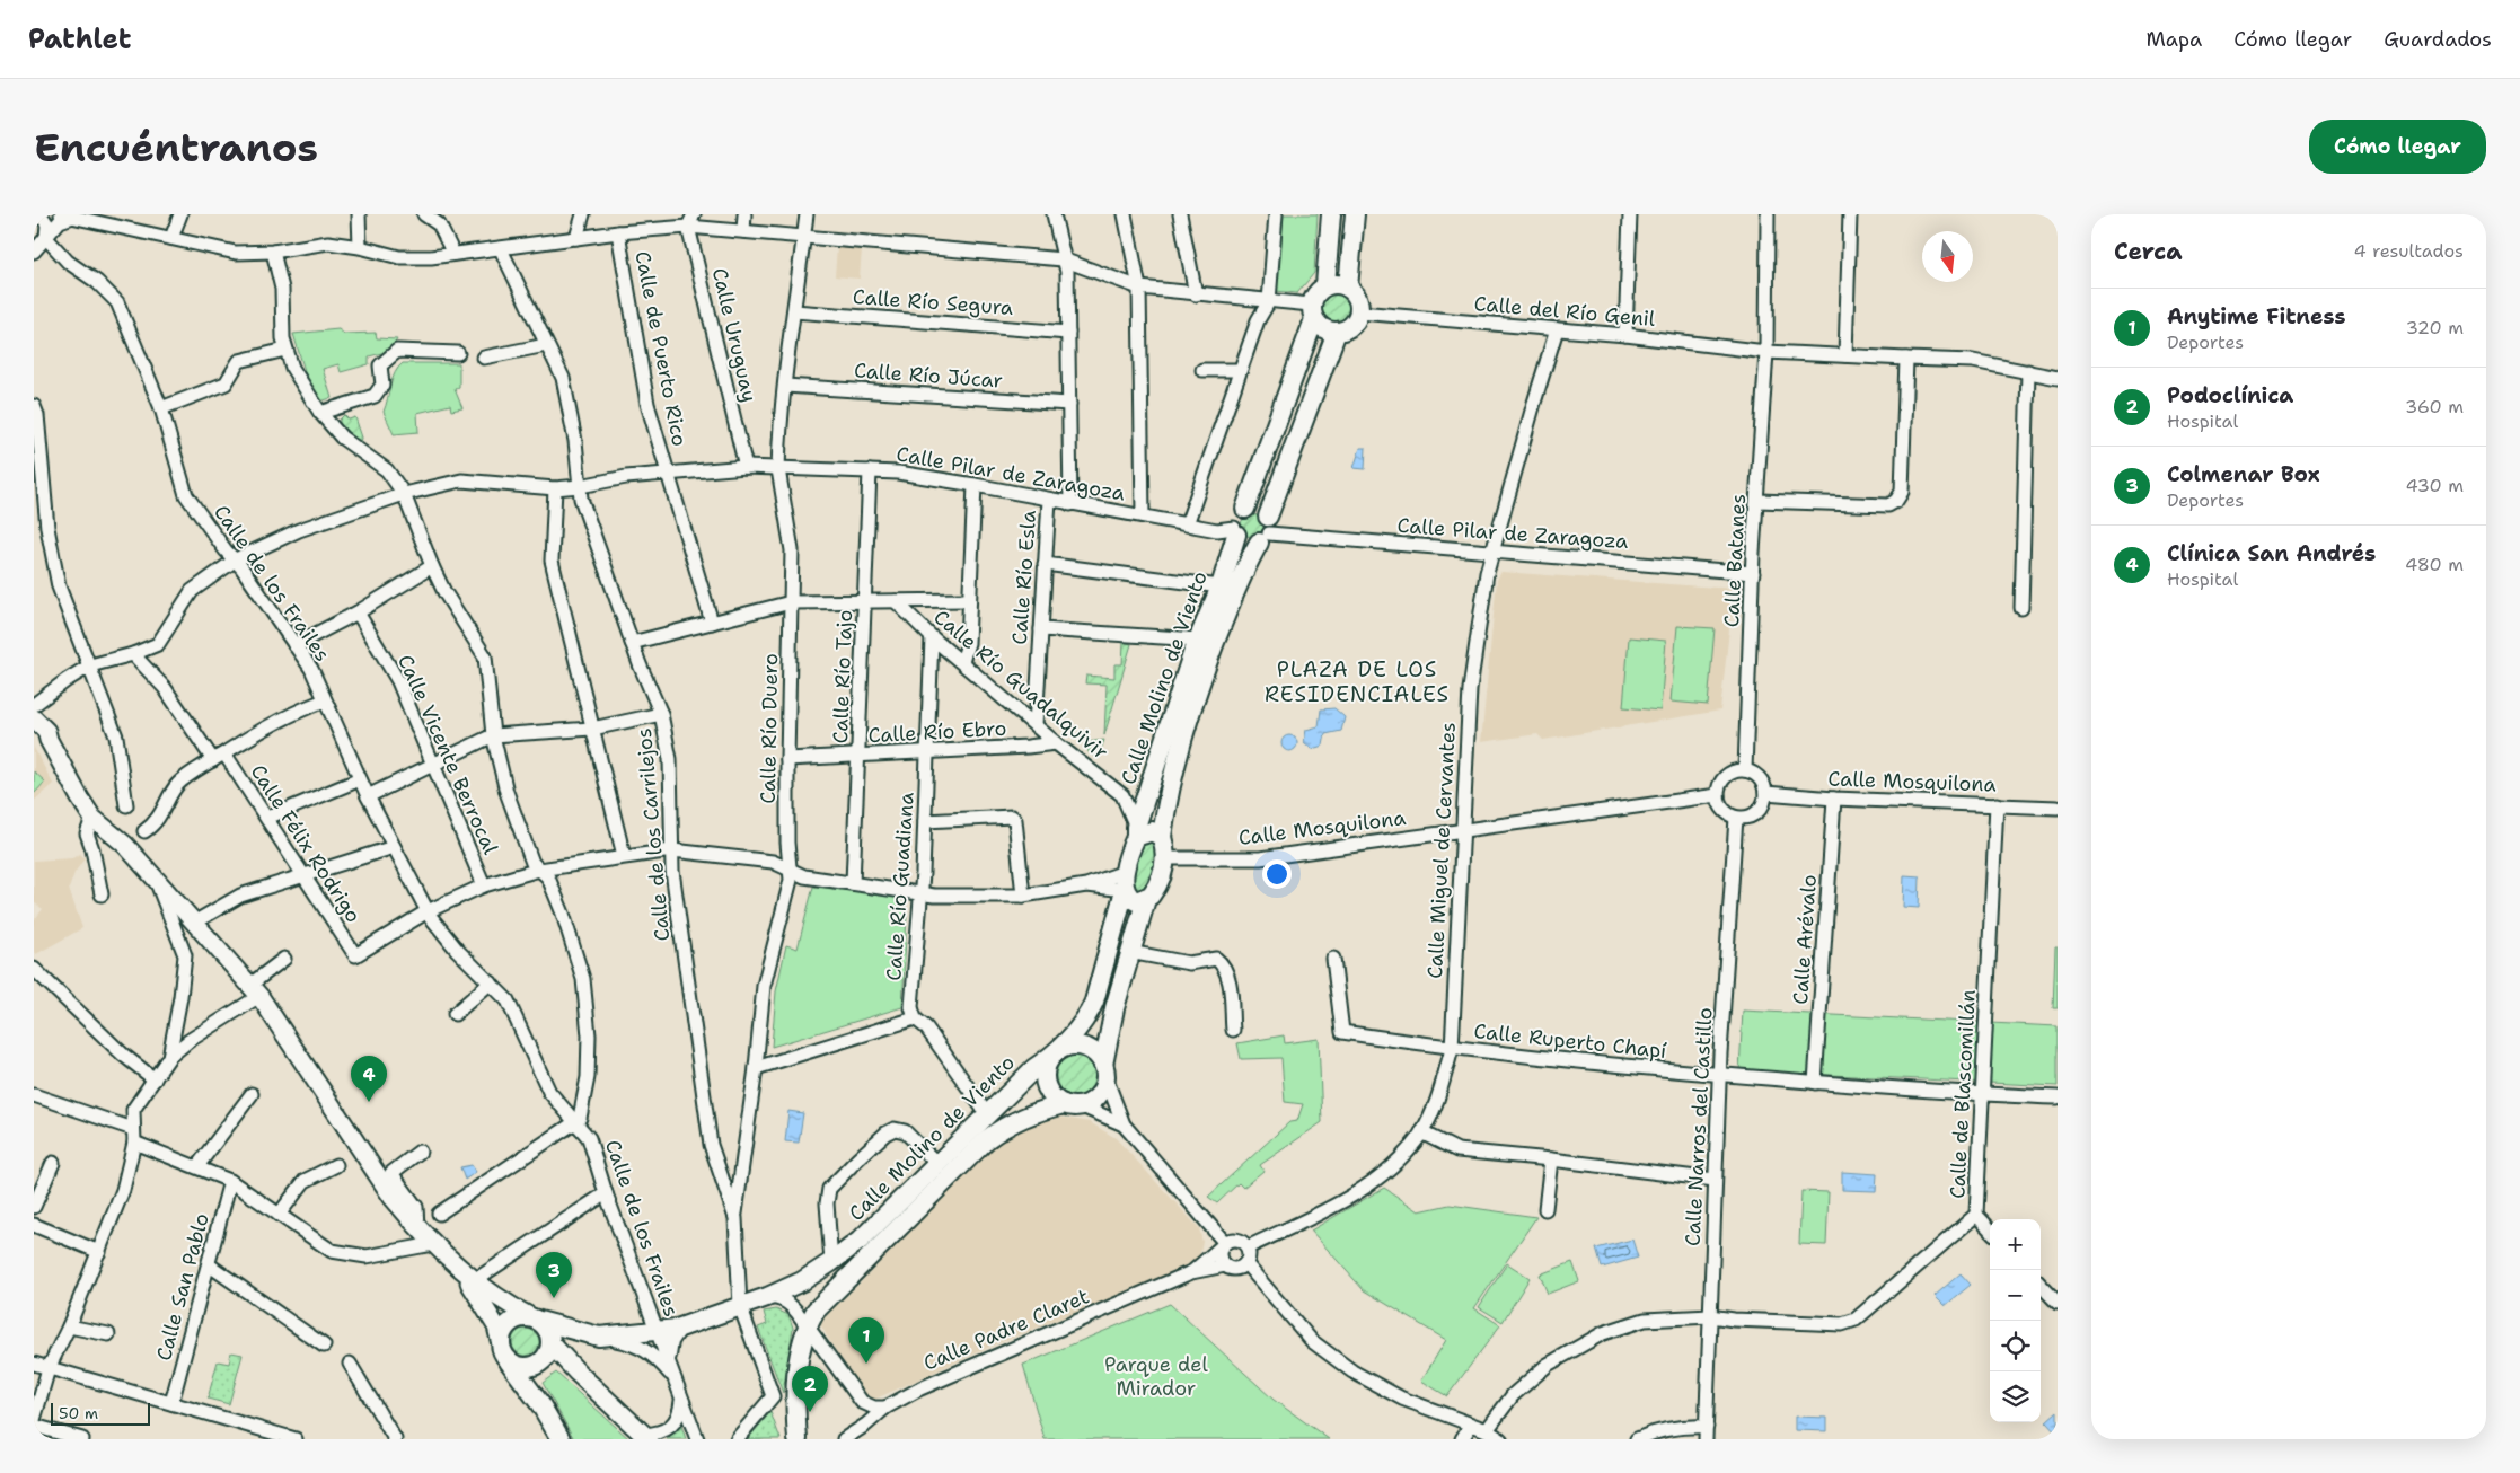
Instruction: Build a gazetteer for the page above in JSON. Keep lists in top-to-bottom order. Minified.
{"streets":{"main road":["Calle Molino de Viento"],"street":["Calle Río Segura","Calle del Río Genil","Calle Uruguay","Calle de Puerto Rico","Calle Río Júcar","Calle Pilar de Zaragoza","Calle Batanes","Calle Río Esla","Calle de los Frailes","Calle Río Tajo","Calle Río Guadalquivir","Calle Río Duero","Calle Río Ebro","Calle Vicente Berrocal","Calle Mosquilona","Calle de los Carrilejos","Calle Félix Rodrigo","Calle Miguel de Cervantes","Calle Río Guadiana","Calle Arévalo","Calle Ruperto Chapí","Calle de Blascomillán","Calle Narros del Castillo","Calle San Pablo","Calle Padre Claret"]},"crossings":[["Calle Río Segura","Calle Río Duero"],["Calle del Río Genil","Calle Batanes"],["Calle del Río Genil","Calle Molino de Viento"],["Calle del Río Genil","Calle Miguel de Cervantes"],["Calle Uruguay","Calle Pilar de Zaragoza"],["Calle de Puerto Rico","Calle Pilar de Zaragoza"],["Calle Río Júcar","Calle Río Duero"],["Calle Pilar de Zaragoza","Calle Batanes"],["Calle Pilar de Zaragoza","Calle Río Esla"],["Calle Pilar de Zaragoza","Calle de los Frailes"],["Calle Pilar de Zaragoza","Calle Río Tajo"],["Calle Pilar de Zaragoza","Calle Molino de Viento"],["Calle Pilar de Zaragoza","Calle Río Duero"],["Calle Pilar de Zaragoza","Calle de los Carrilejos"],["Calle Pilar de Zaragoza","Calle Félix Rodrigo"],["Calle Pilar de Zaragoza","Calle Miguel de Cervantes"],["Calle Batanes","Calle Mosquilona"],["Calle Batanes","Calle Narros del Castillo"],["Calle Río Esla","Calle Río Guadalquivir"],["Calle de los Frailes","Calle Molino de Viento"],["Calle de los Frailes","Calle Félix Rodrigo"],["Calle Río Tajo","Calle Río Ebro"],["Calle Molino de Viento","Calle Río Guadalquivir"],["Calle Molino de Viento","Calle Mosquilona"],["Calle Molino de Viento","Calle de los Carrilejos"],["Calle Río Guadalquivir","Calle Río Ebro"],["Calle Río Guadalquivir","Calle Río Guadiana"],["Calle Río Duero","Calle Río Ebro"],["Calle Río Duero","Calle de los Carrilejos"],["Calle Río Ebro","Calle Río Guadiana"],["Calle Mosquilona","Calle Miguel de Cervantes"],["Calle Mosquilona","Calle Arévalo"],["Calle Mosquilona","Calle de Blascomillán"],["Calle Mosquilona","Calle Narros del Castillo"],["Calle Miguel de Cervantes","Calle Ruperto Chapí"],["Calle Miguel de Cervantes","Calle Padre Claret"],["Calle Arévalo","Calle Ruperto Chapí"],["Calle Ruperto Chapí","Calle de Blascomillán"],["Calle Ruperto Chapí","Calle Narros del Castillo"],["Calle de Blascomillán","Calle Narros del Castillo"]],"districts":["PLAZA DE LOS RESIDENCIALES"],"parks":["Parque del Mirador"],"scale_bar":"50 m","north":"bottom","page":{"header":"Pathlet","nav":["Mapa","Cómo llegar","Guardados"],"buttons":"Cómo llegar","title":"Encuéntranos","heading":["Cerca","4 resultados"],"list":[{"mark":"1","name":"Anytime Fitness","note":"Deportes","value":"320 m"},{"mark":"2","name":"Podoclínica","note":"Hospital","value":"360 m"},{"mark":"3","name":"Colmenar Box","note":"Deportes","value":"430 m"},{"mark":"4","name":"Clínica San Andrés","note":"Hospital","value":"480 m"}],"pins":["4","3","1","2"],"map_buttons":["+","−"],"scale":"50 m"}}
